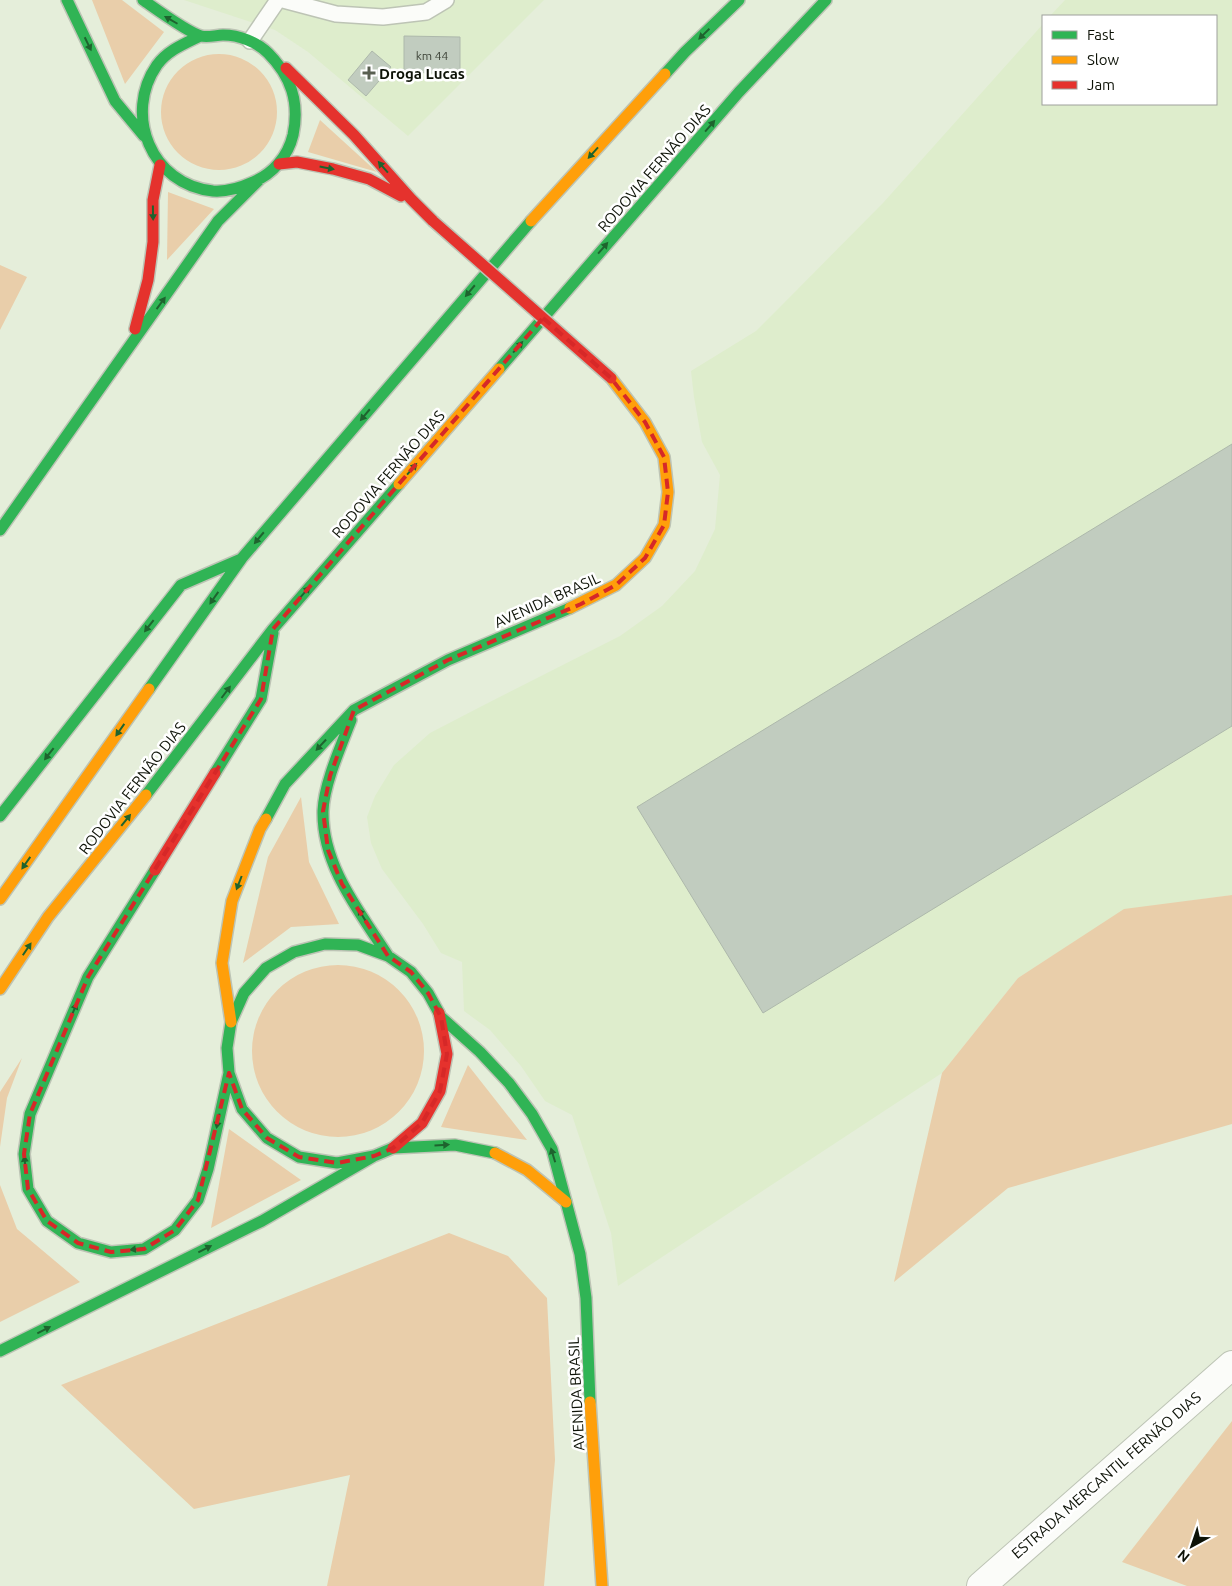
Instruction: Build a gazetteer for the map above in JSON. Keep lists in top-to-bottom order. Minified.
{"streets":{"main road":["RODOVIA FERNÃO DIAS","AVENIDA BRASIL"],"street":["ESTRADA MERCANTIL FERNÃO DIAS"]},"places":{"health":["Droga Lucas"]},"house_numbers":["km 44"],"legend":["Fast","Slow","Jam"],"north":"bottom left"}
